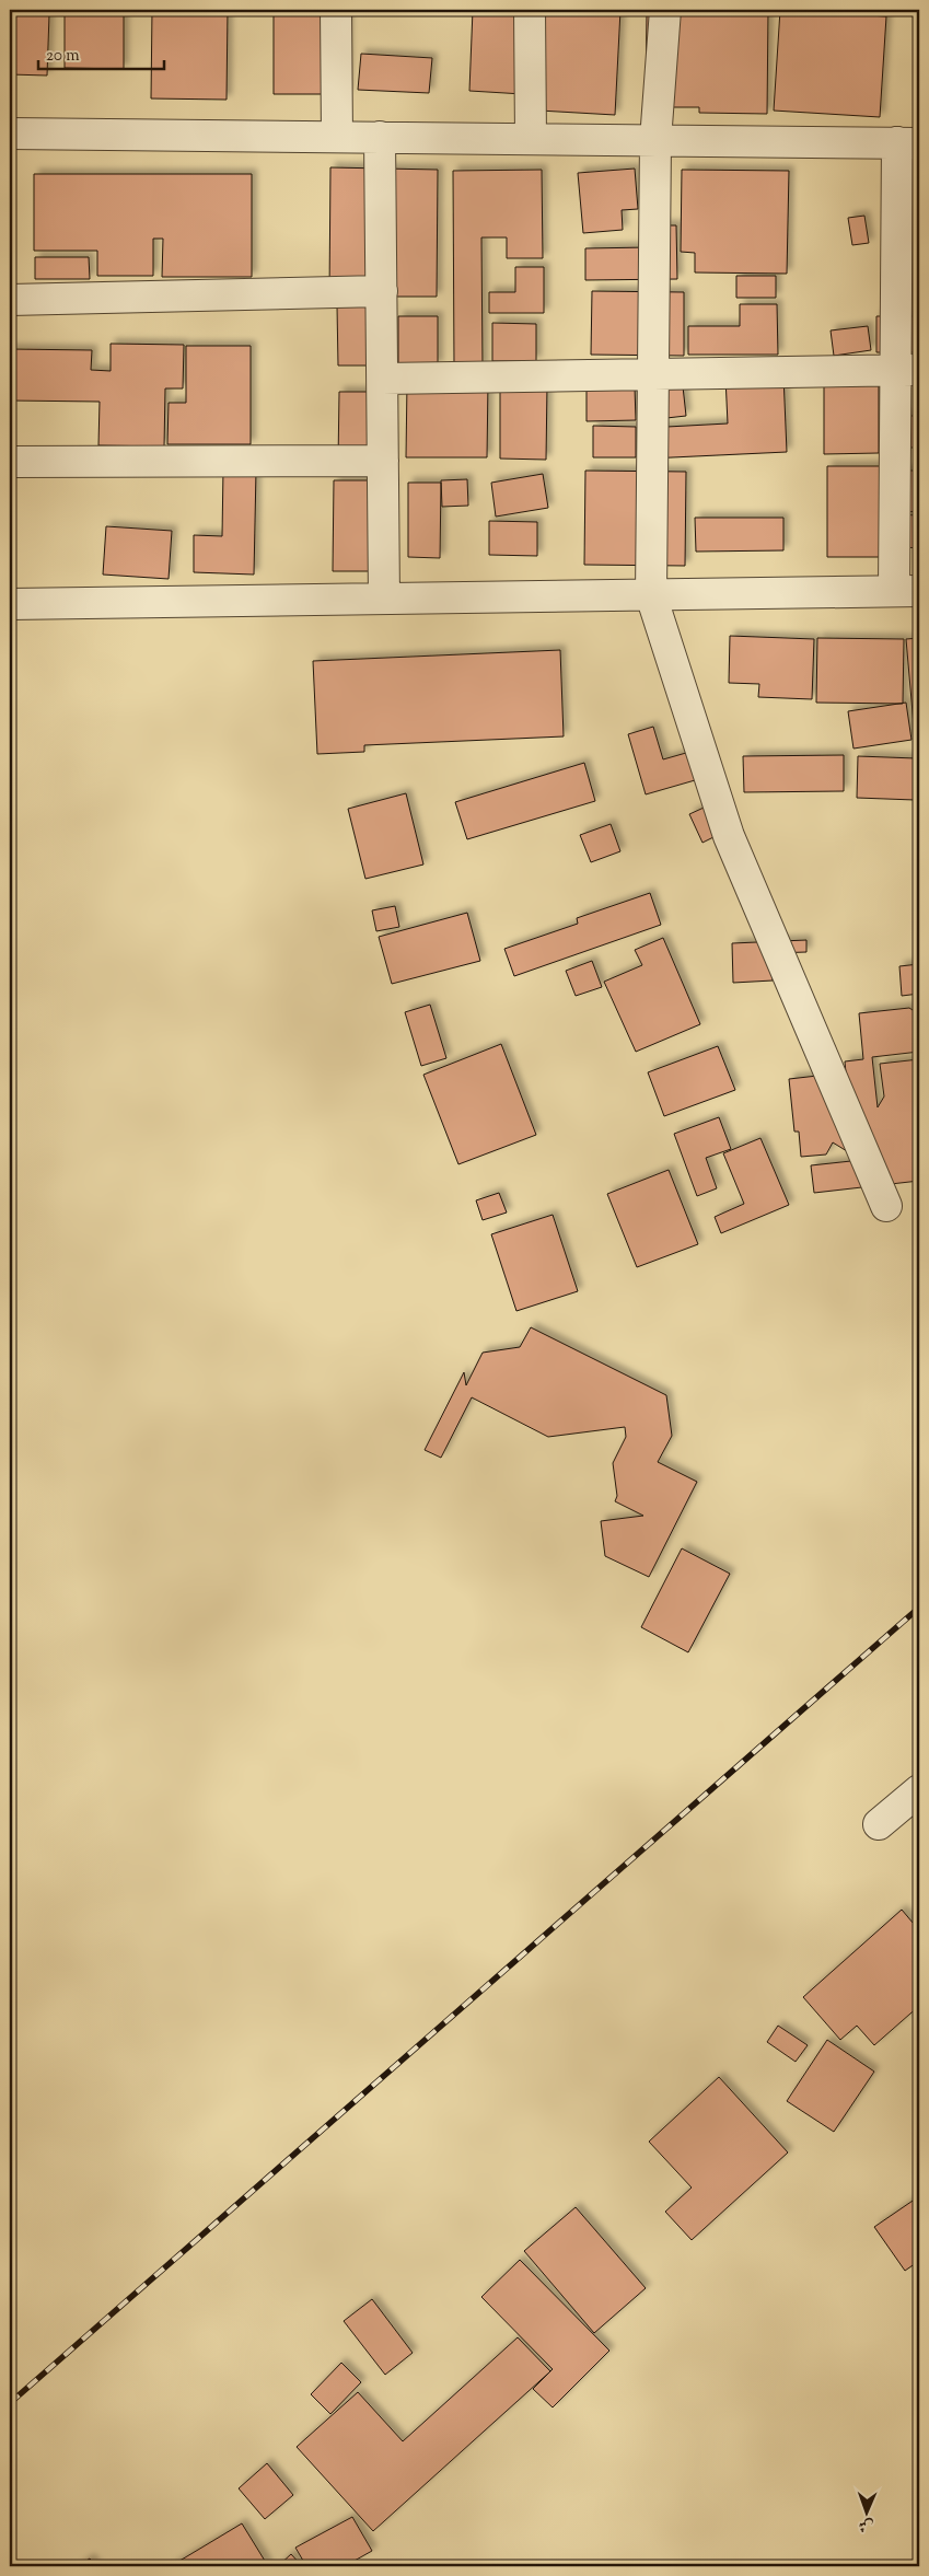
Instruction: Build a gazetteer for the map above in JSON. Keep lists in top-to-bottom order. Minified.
{"scale_bar":"20 m","north":"bottom"}
